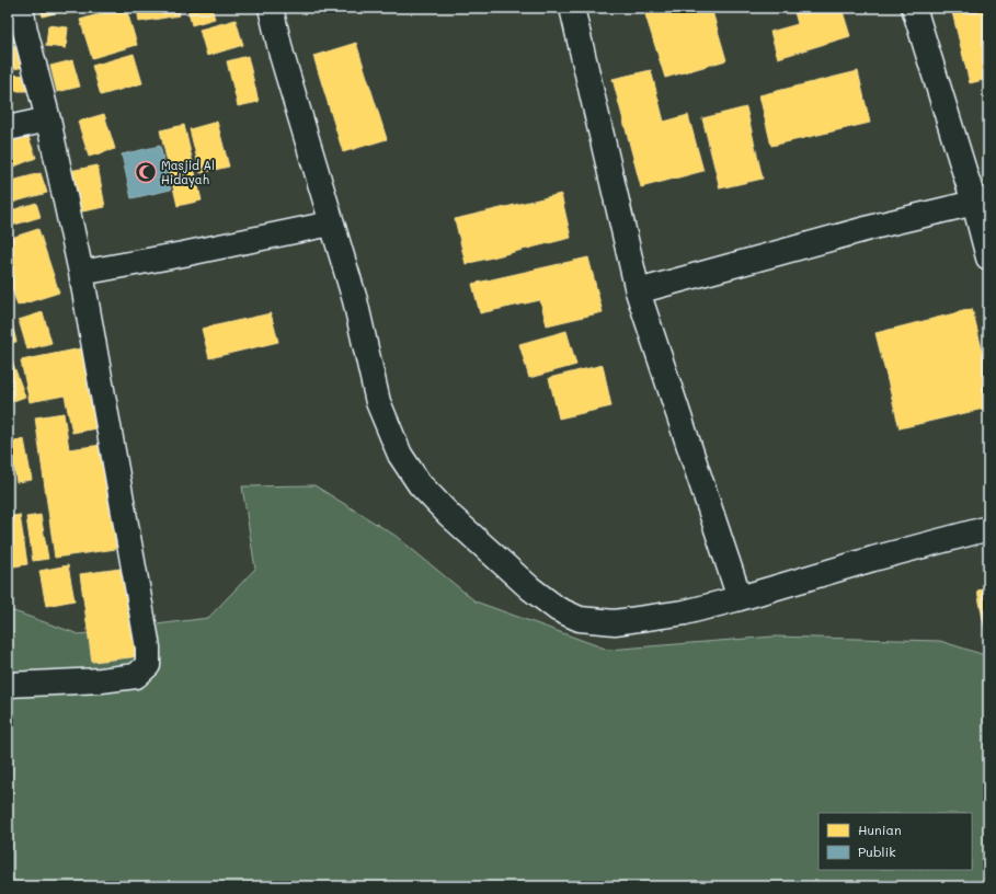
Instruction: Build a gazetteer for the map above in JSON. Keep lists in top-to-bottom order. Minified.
{"places":{"mosque":["Masjid Al Hidayah"]},"legend":["Hunian","Publik"]}
